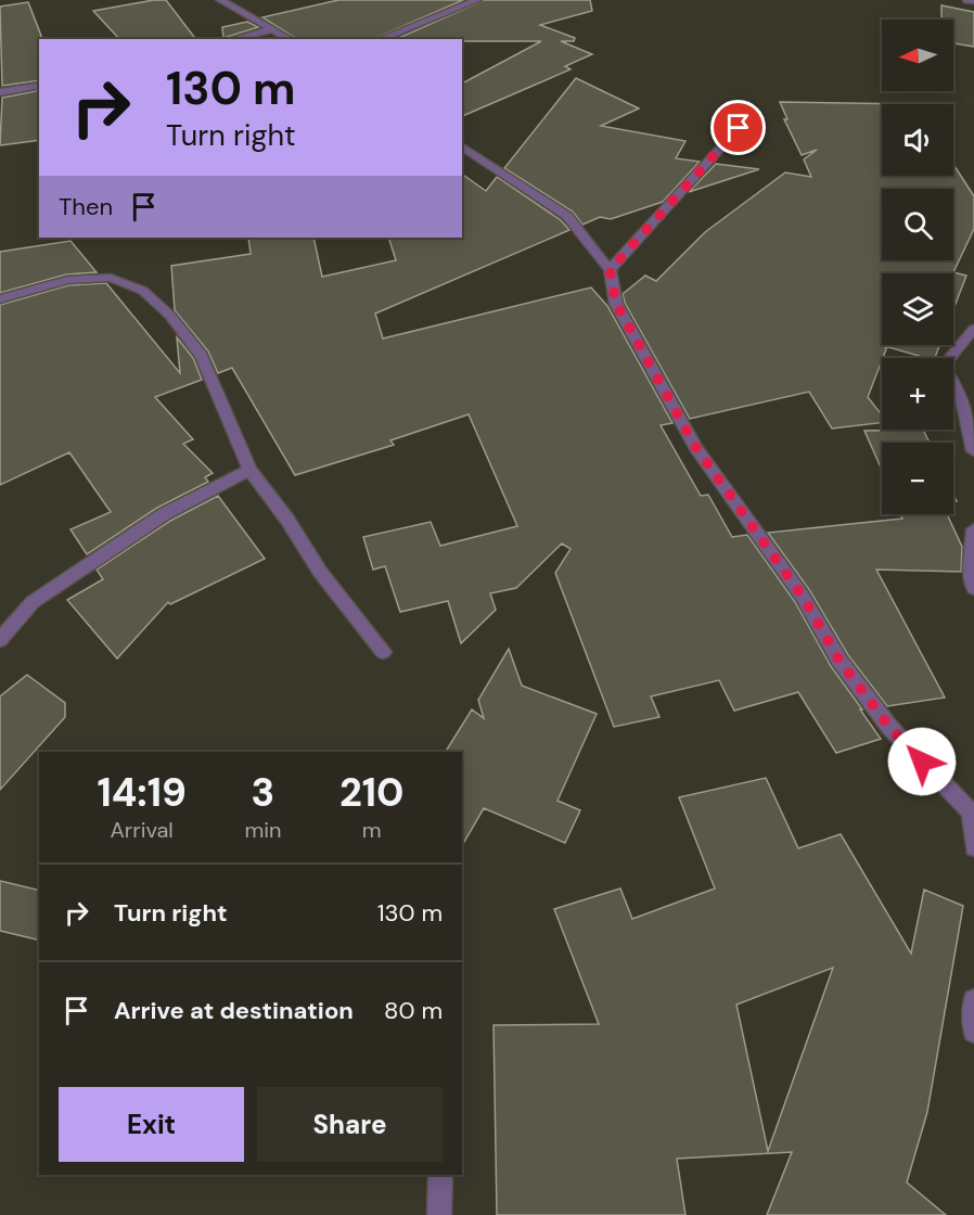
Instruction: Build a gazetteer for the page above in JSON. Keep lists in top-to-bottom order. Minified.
{"north":"left","page":{"map_buttons":["+","−"],"turn":["130 m","Turn right"],"then":"Then","eta":["14:19","Arrival","3","min","210","m"],"list":[{"name":"Turn right","value":"130 m"},{"name":"Arrive at destination","value":"80 m"}],"buttons":["Exit","Share"]}}
